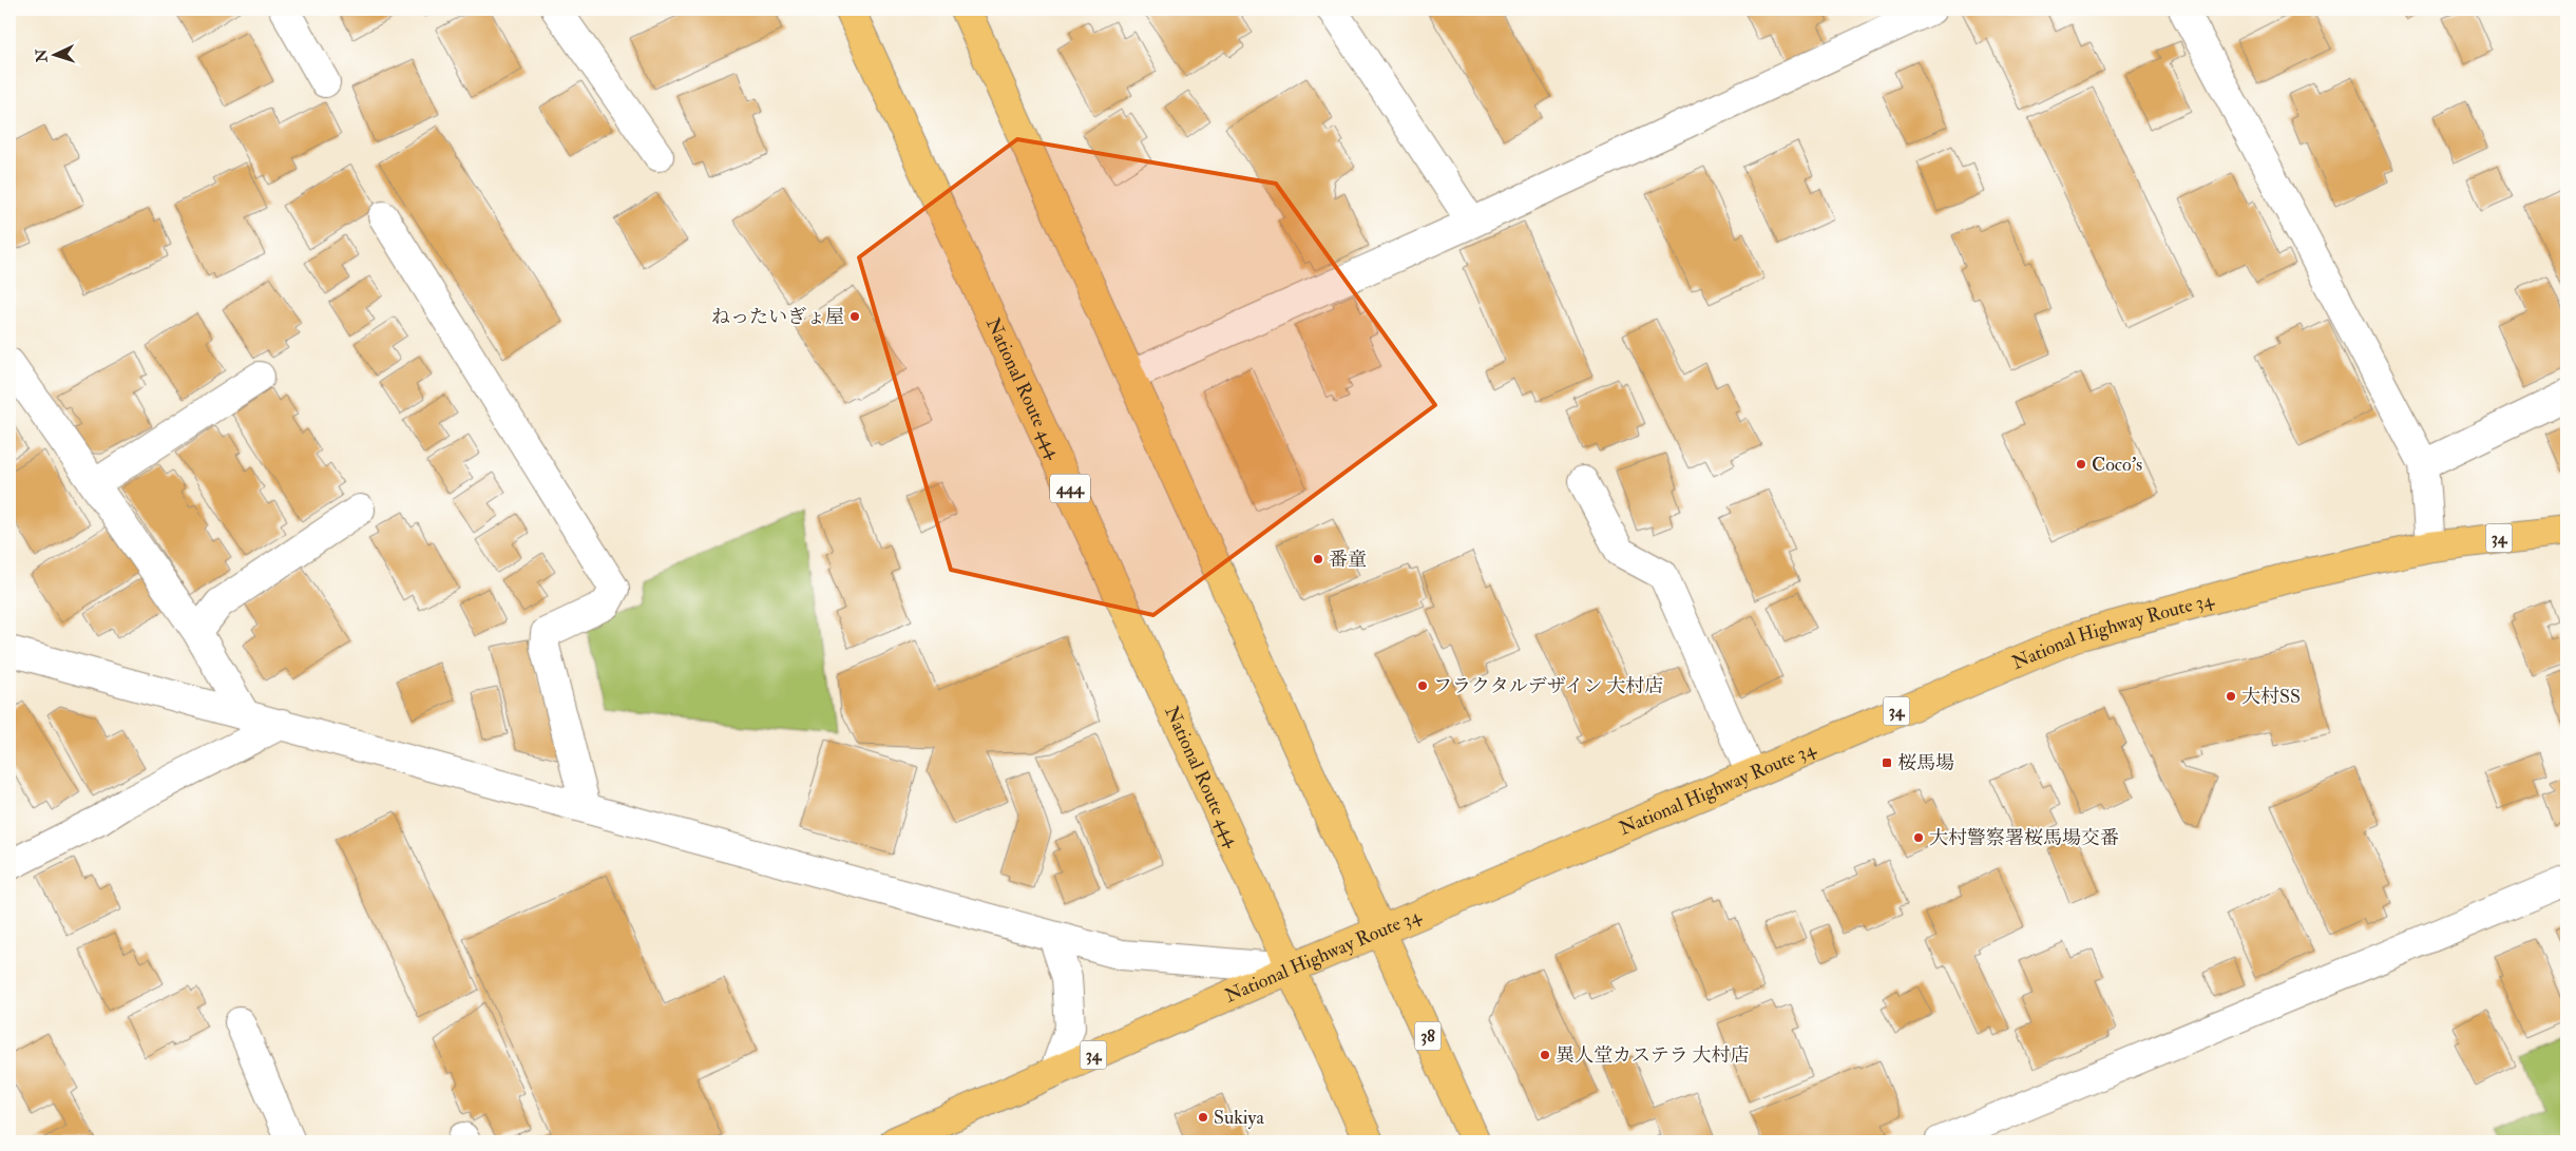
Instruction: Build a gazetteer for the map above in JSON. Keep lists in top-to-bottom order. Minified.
{"streets":{"main road":["National Route 444","444","34","National Highway Route 34","38"]},"crossings":[["National Route 444","National Highway Route 34"],["National Highway Route 34","38"]],"places":{"other":["ねったいぎょ屋","Coco's","番童","フラクタルデザイン 大村店","大村SS","大村警察署桜馬場交番","異人堂カステラ 大村店","Sukiya"],"transit":["桜馬場"]},"north":"left"}
